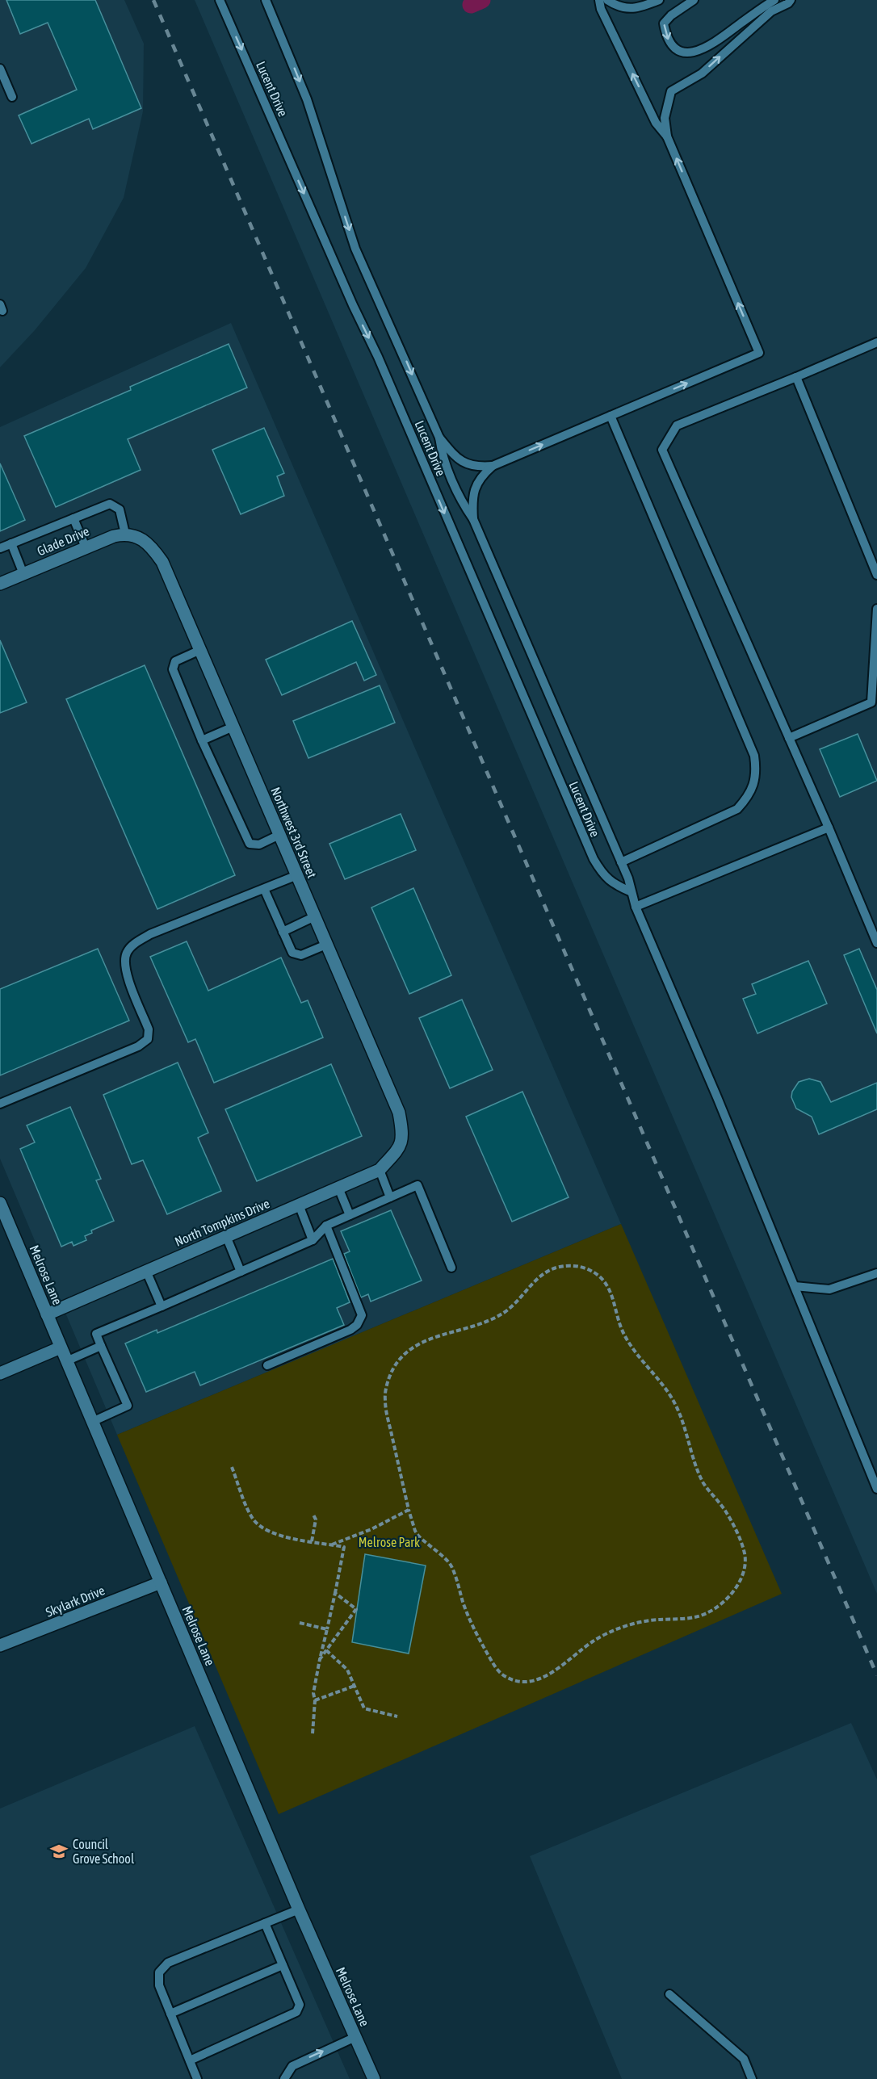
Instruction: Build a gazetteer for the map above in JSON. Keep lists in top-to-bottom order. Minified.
{"streets":{"street":["Glade Drive","Northwest 3rd Street","North Tompkins Drive","Melrose Lane","Skylark Drive"],"lane":["Lucent Drive"]},"crossings":[["Glade Drive","Northwest 3rd Street"],["Northwest 3rd Street","North Tompkins Drive"],["North Tompkins Drive","Melrose Lane"],["Melrose Lane","Skylark Drive"]],"parks":["Melrose Park"],"places":{"school or university":["Council Grove School"]}}
